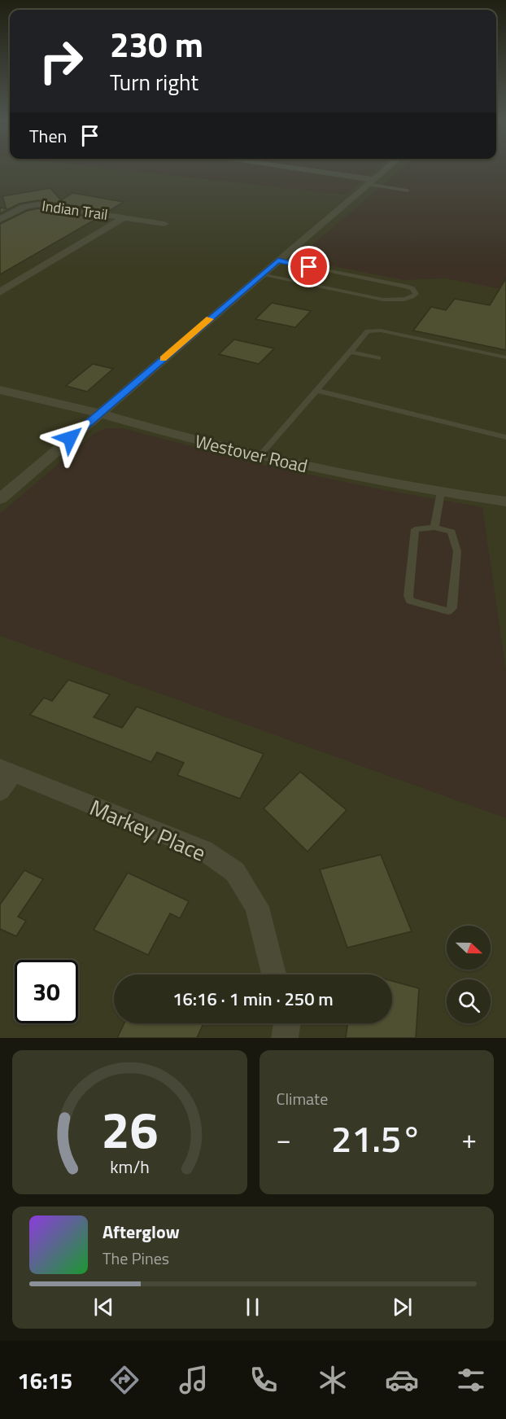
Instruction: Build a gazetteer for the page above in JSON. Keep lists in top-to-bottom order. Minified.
{"streets":{"street":["Indian Trail","Westover Road","Markey Place"]},"north":"right","page":{"turn":["230 m","Turn right"],"then":"Then","limit":"30","trip":"16:16 · 1 min · 250 m","tile":"Climate","heat":["−","21.5°","+"],"song":["Afterglow","The Pines"],"tabs":"16:15","gauge":["26","km/h"]}}
